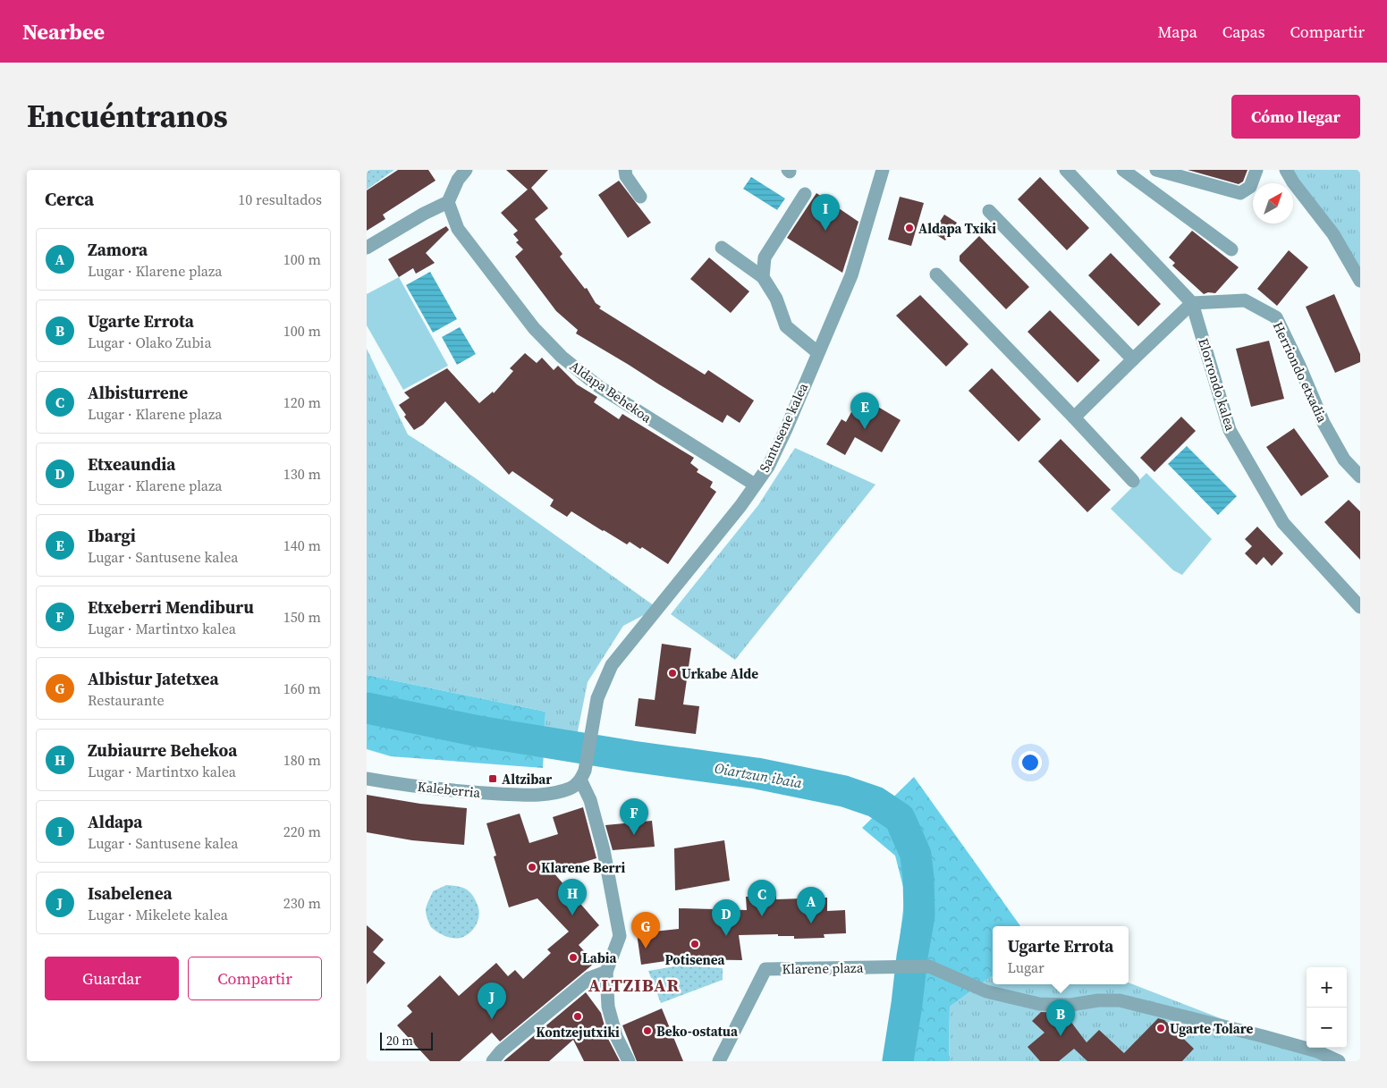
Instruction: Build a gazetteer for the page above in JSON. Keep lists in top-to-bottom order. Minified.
{"streets":{"street":["Herriondo etxadia","Elorrondo kalea","Aldapa Behekoa","Santusene kalea","Kaleberria","Klarene plaza"]},"crossings":[["Herriondo etxadia","Elorrondo kalea"],["Aldapa Behekoa","Santusene kalea"],["Santusene kalea","Kaleberria"]],"districts":["ALTZIBAR"],"water":["Oiartzun ibaia"],"places":{"other":["Aldapa Txiki","Urkabe Alde","Klarene Berri","Potisenea","Labia","Kontzejutxiki","Ugarte Tolare","Beko-ostatua"],"transit":["Altzibar"]},"scale_bar":"20 m","north":"top right","page":{"header":"Nearbee","nav":["Mapa","Capas","Compartir"],"title":"Encuéntranos","buttons":["Cómo llegar",["Guardar","Compartir"]],"heading":["Cerca","10 resultados"],"pins":["I","E","F","H","C","A","D","G","J","B"],"list":[{"mark":"A","name":"Zamora","note":"Lugar · Klarene plaza","value":"100 m"},{"mark":"B","name":"Ugarte Errota","note":"Lugar · Olako Zubia","value":"100 m"},{"mark":"C","name":"Albisturrene","note":"Lugar · Klarene plaza","value":"120 m"},{"mark":"D","name":"Etxeaundia","note":"Lugar · Klarene plaza","value":"130 m"},{"mark":"E","name":"Ibargi","note":"Lugar · Santusene kalea","value":"140 m"},{"mark":"F","name":"Etxeberri Mendiburu","note":"Lugar · Martintxo kalea","value":"150 m"},{"mark":"G","name":"Albistur Jatetxea","note":"Restaurante","value":"160 m"},{"mark":"H","name":"Zubiaurre Behekoa","note":"Lugar · Martintxo kalea","value":"180 m"},{"mark":"I","name":"Aldapa","note":"Lugar · Santusene kalea","value":"220 m"},{"mark":"J","name":"Isabelenea","note":"Lugar · Mikelete kalea","value":"230 m"}],"popup":["Ugarte Errota","Lugar"],"map_buttons":["+","−"],"scale":"20 m"}}
